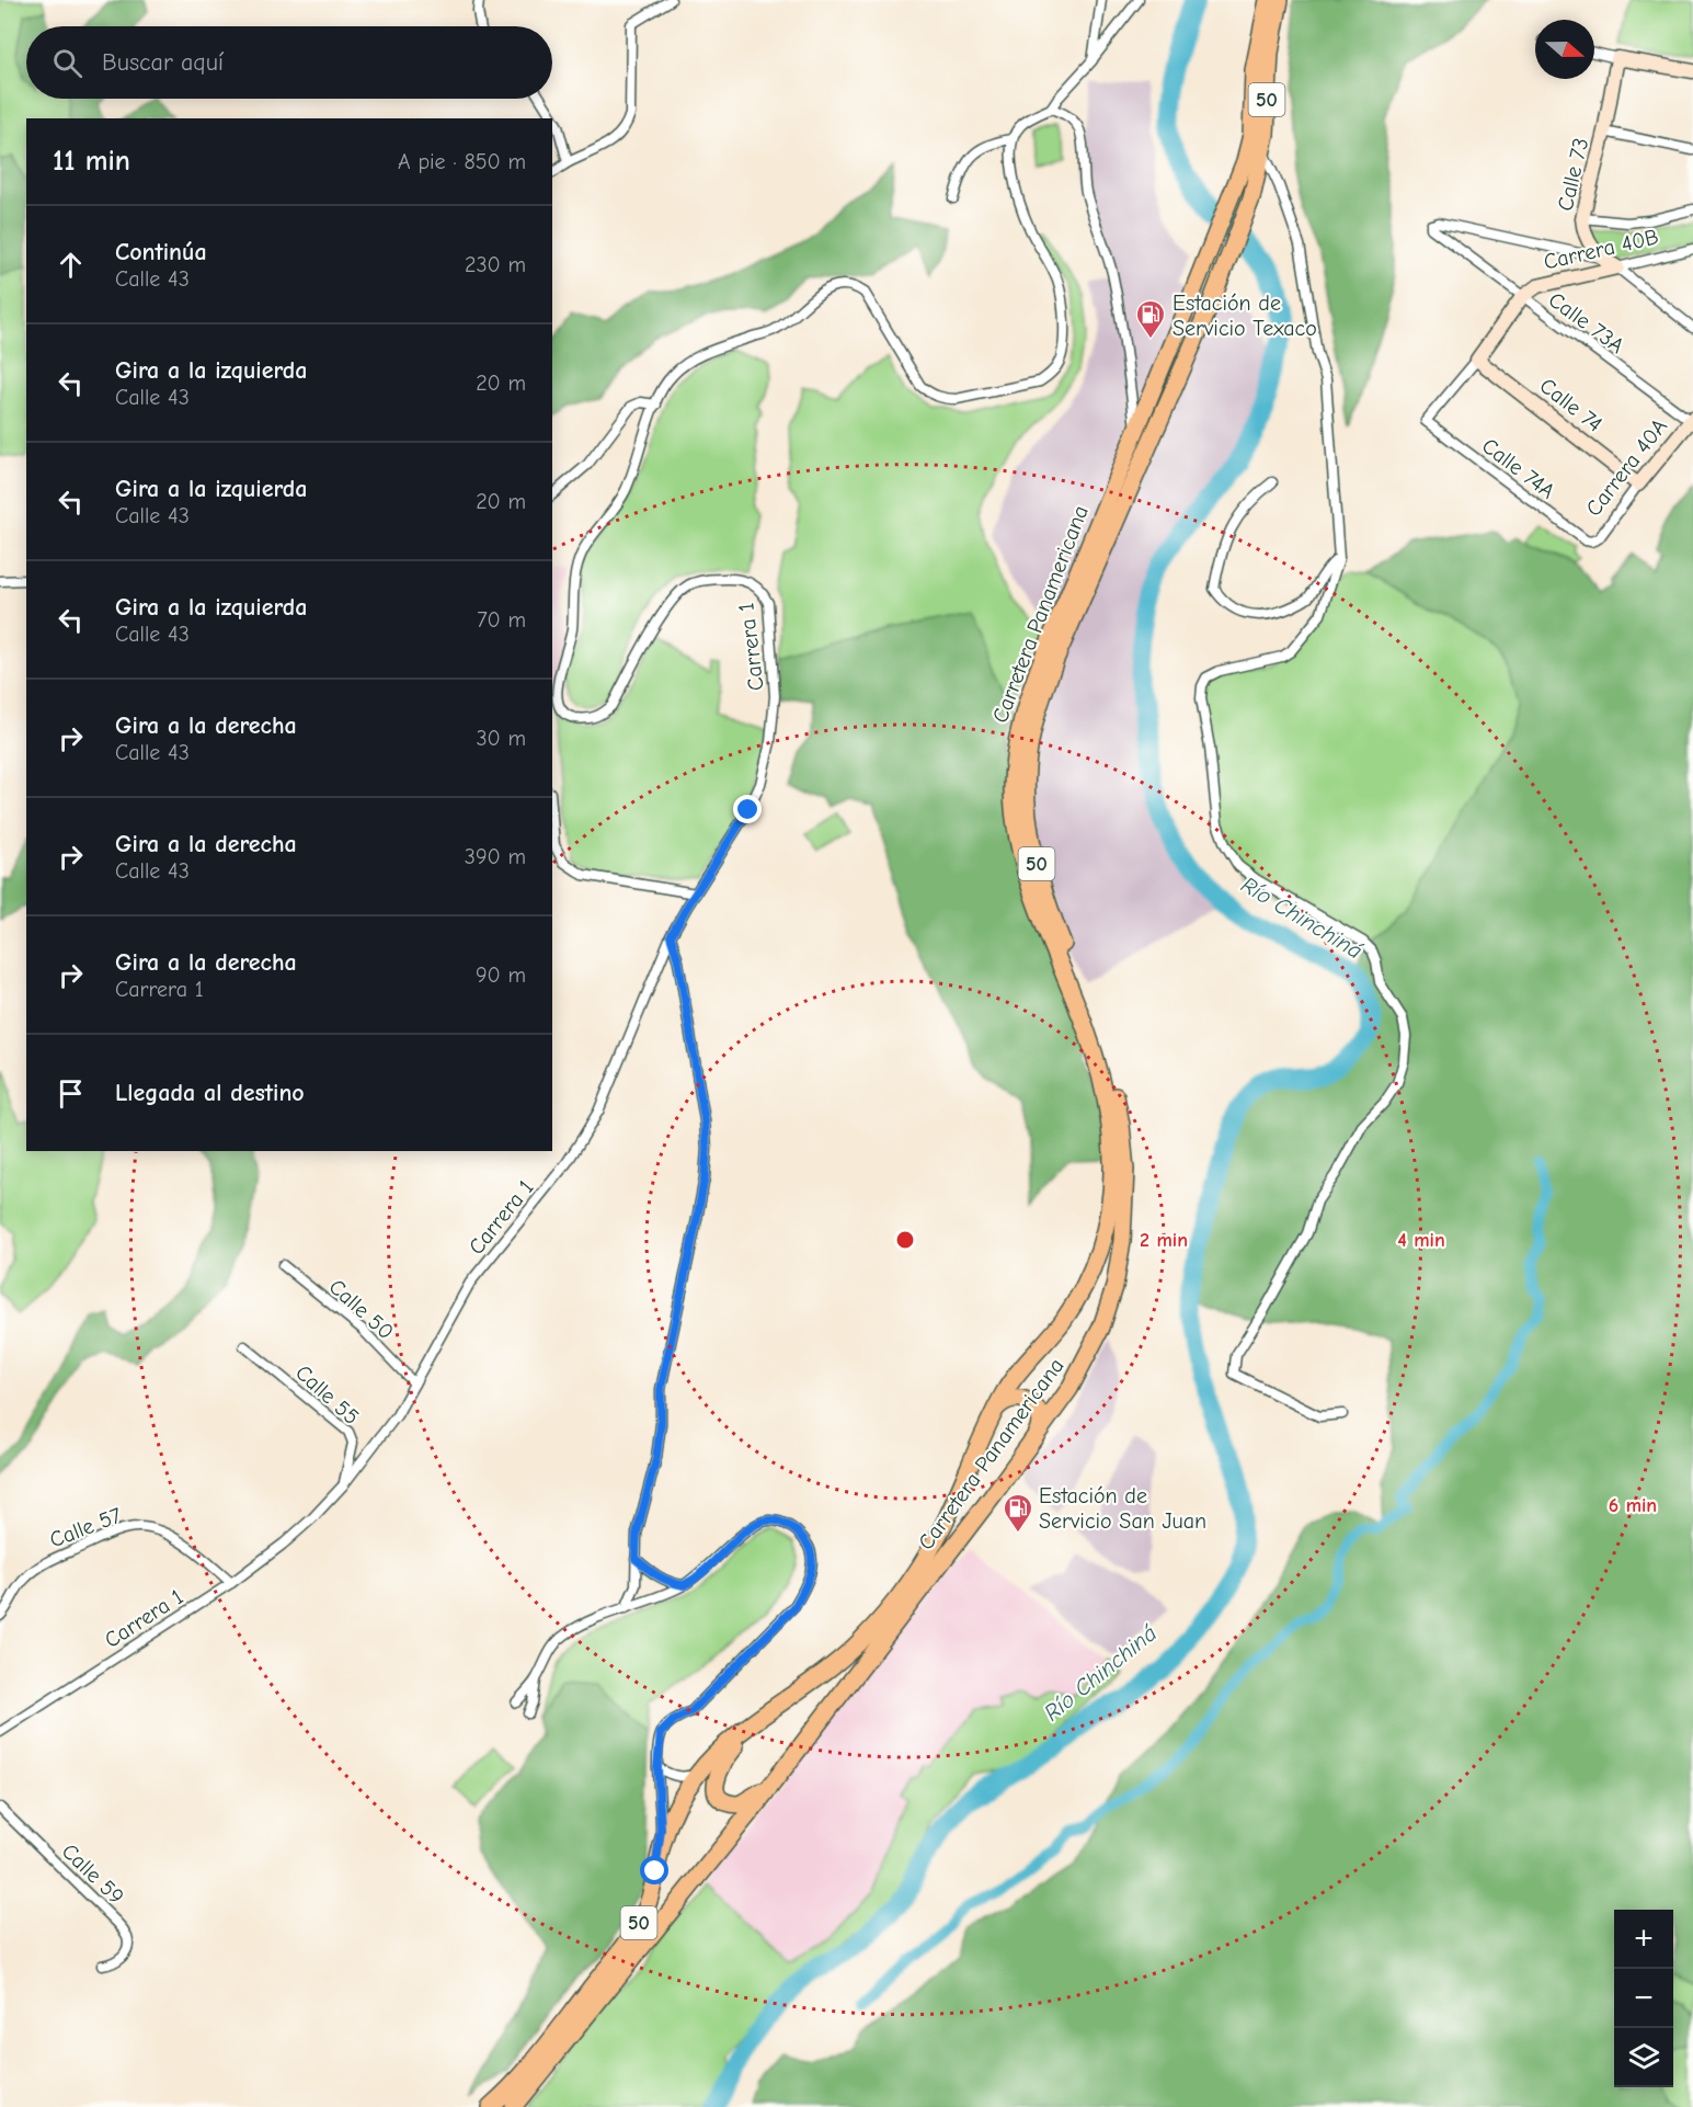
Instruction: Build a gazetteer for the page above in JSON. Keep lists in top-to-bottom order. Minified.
{"streets":{"highway":["50","Carretera Panamericana"],"street":["Calle 73","Carrera 40B","Calle 73A","Calle 74","Carrera 40A","Calle 74A","Carrera 1","Calle 50","Calle 55","Calle 57","Calle 59"]},"crossings":[["Calle 73","Carrera 40B"],["Calle 73","Calle 73A"],["Carrera 40B","Calle 73A"],["Carrera 40B","Calle 74"],["Carrera 40B","Calle 74A"],["Calle 73A","Carrera 40A"],["Calle 74","Carrera 40A"],["Carrera 40A","Calle 74A"],["Carrera 1","Calle 50"],["Carrera 1","Calle 55"],["Carrera 1","Calle 57"]],"water":["Río Chinchiná"],"places":{"fuel station":["Estación de Servicio Texaco","Estación de Servicio San Juan"]},"north":"right","page":{"search":"Buscar aquí","heading":["11 min","A pie · 850 m"],"list":[["Continúa","Calle 43","230 m"],["Gira a la izquierda","Calle 43","20 m"],["Gira a la izquierda","Calle 43","20 m"],["Gira a la izquierda","Calle 43","70 m"],["Gira a la derecha","Calle 43","30 m"],["Gira a la derecha","Calle 43","390 m"],["Gira a la derecha","Carrera 1","90 m"],"Llegada al destino"],"map_buttons":["+","−"]},"rings":["2 min","4 min","6 min"]}
